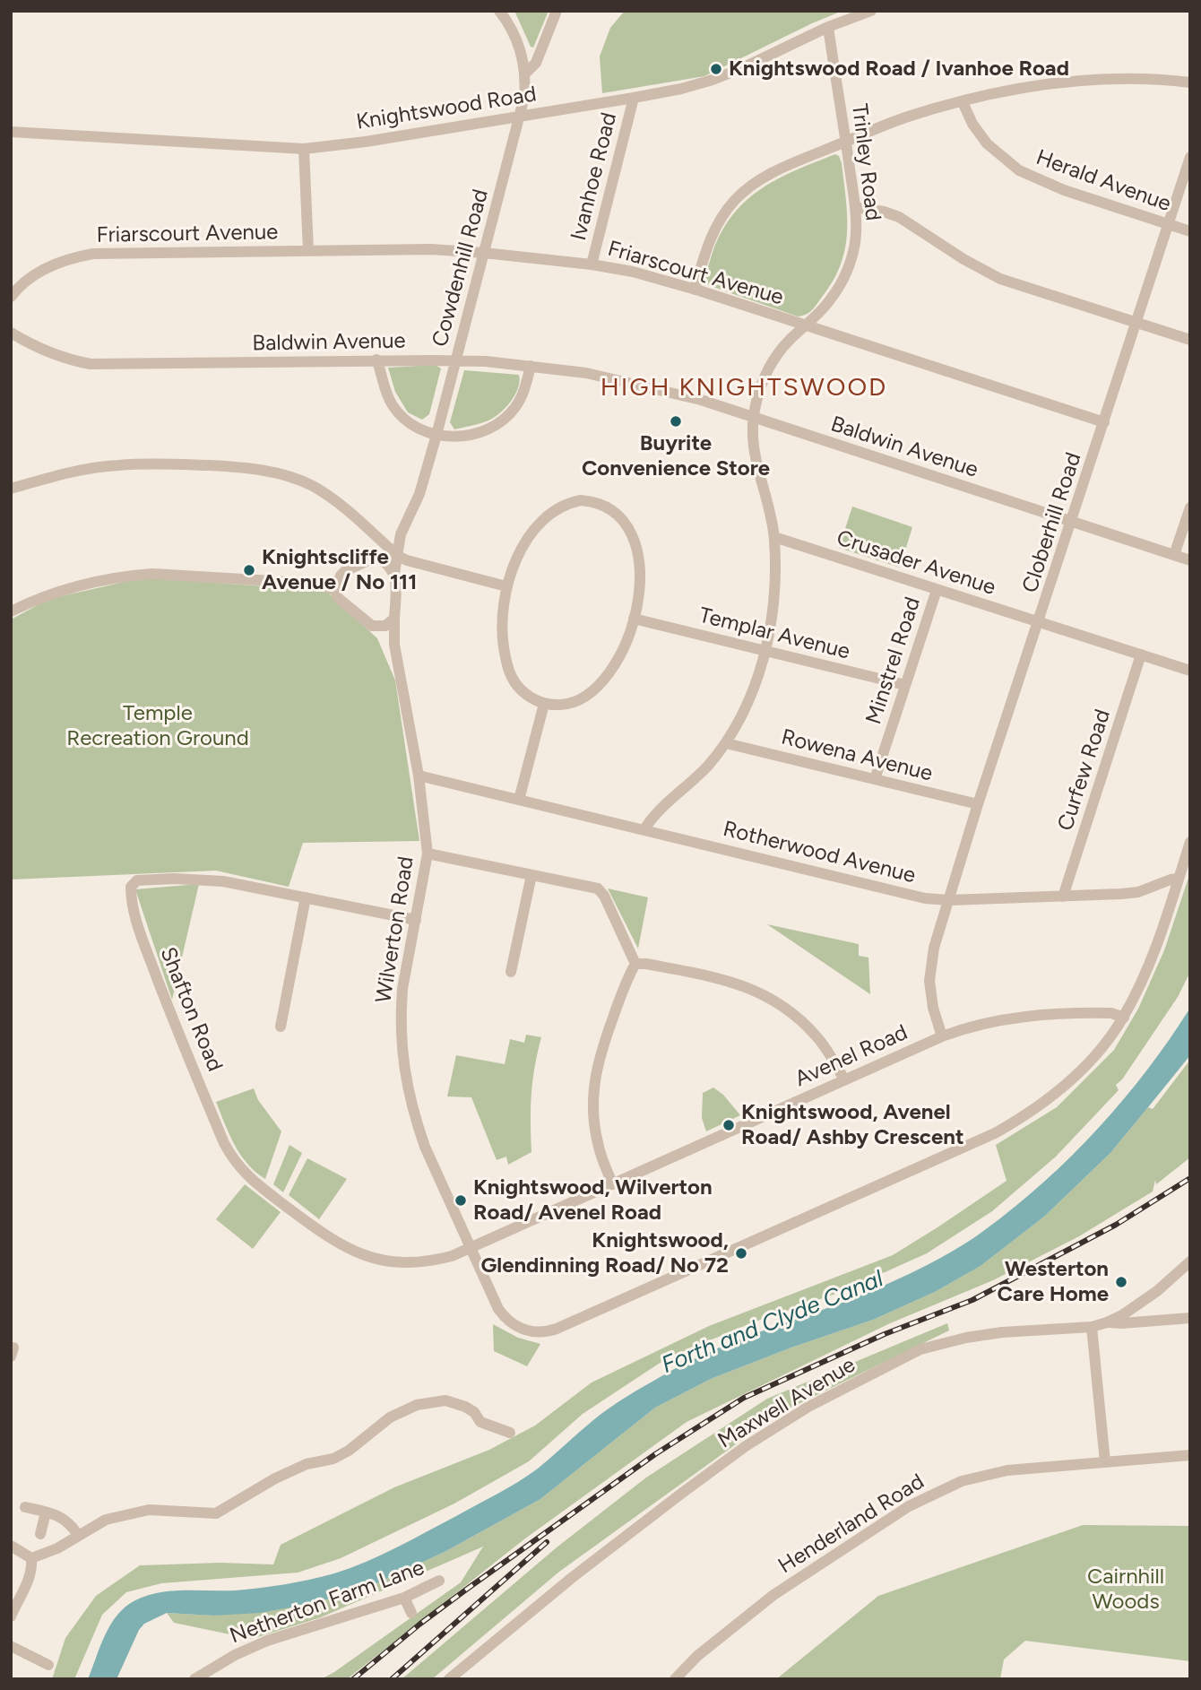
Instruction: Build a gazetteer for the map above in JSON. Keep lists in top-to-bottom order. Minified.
{"streets":{"street":["Knightswood Road","Trinley Road","Ivanhoe Road","Herald Avenue","Friarscourt Avenue","Cowdenhill Road","Baldwin Avenue","Cloberhill Road","Crusader Avenue","Templar Avenue","Minstrel Road","Rowena Avenue","Curfew Road","Rotherwood Avenue","Wilverton Road","Shafton Road","Avenel Road","Maxwell Avenue","Henderland Road","Netherton Farm Lane"]},"crossings":[["Knightswood Road","Trinley Road"],["Knightswood Road","Ivanhoe Road"],["Knightswood Road","Cowdenhill Road"],["Trinley Road","Friarscourt Avenue"],["Trinley Road","Baldwin Avenue"],["Trinley Road","Crusader Avenue"],["Trinley Road","Templar Avenue"],["Trinley Road","Rowena Avenue"],["Trinley Road","Rotherwood Avenue"],["Ivanhoe Road","Friarscourt Avenue"],["Herald Avenue","Cloberhill Road"],["Friarscourt Avenue","Cowdenhill Road"],["Friarscourt Avenue","Cloberhill Road"],["Cowdenhill Road","Baldwin Avenue"],["Cowdenhill Road","Wilverton Road"],["Baldwin Avenue","Cloberhill Road"],["Cloberhill Road","Crusader Avenue"],["Cloberhill Road","Rowena Avenue"],["Cloberhill Road","Rotherwood Avenue"],["Cloberhill Road","Avenel Road"],["Crusader Avenue","Minstrel Road"],["Crusader Avenue","Curfew Road"],["Templar Avenue","Minstrel Road"],["Minstrel Road","Rowena Avenue"],["Curfew Road","Rotherwood Avenue"],["Rotherwood Avenue","Wilverton Road"],["Wilverton Road","Shafton Road"],["Wilverton Road","Avenel Road"],["Shafton Road","Avenel Road"]],"districts":["HIGH KNIGHTSWOOD"],"water":["Forth and Clyde Canal"],"parks":["Temple Recreation Ground","Cairnhill Woods"],"places":["Knightswood Road / Ivanhoe Road","Buyrite Convenience Store","Knightscliffe Avenue / No 111","Knightswood, Avenel Road/ Ashby Crescent","Knightswood, Wilverton Road/ Avenel Road","Knightswood, Glendinning Road/ No 72","Westerton Care Home"]}
